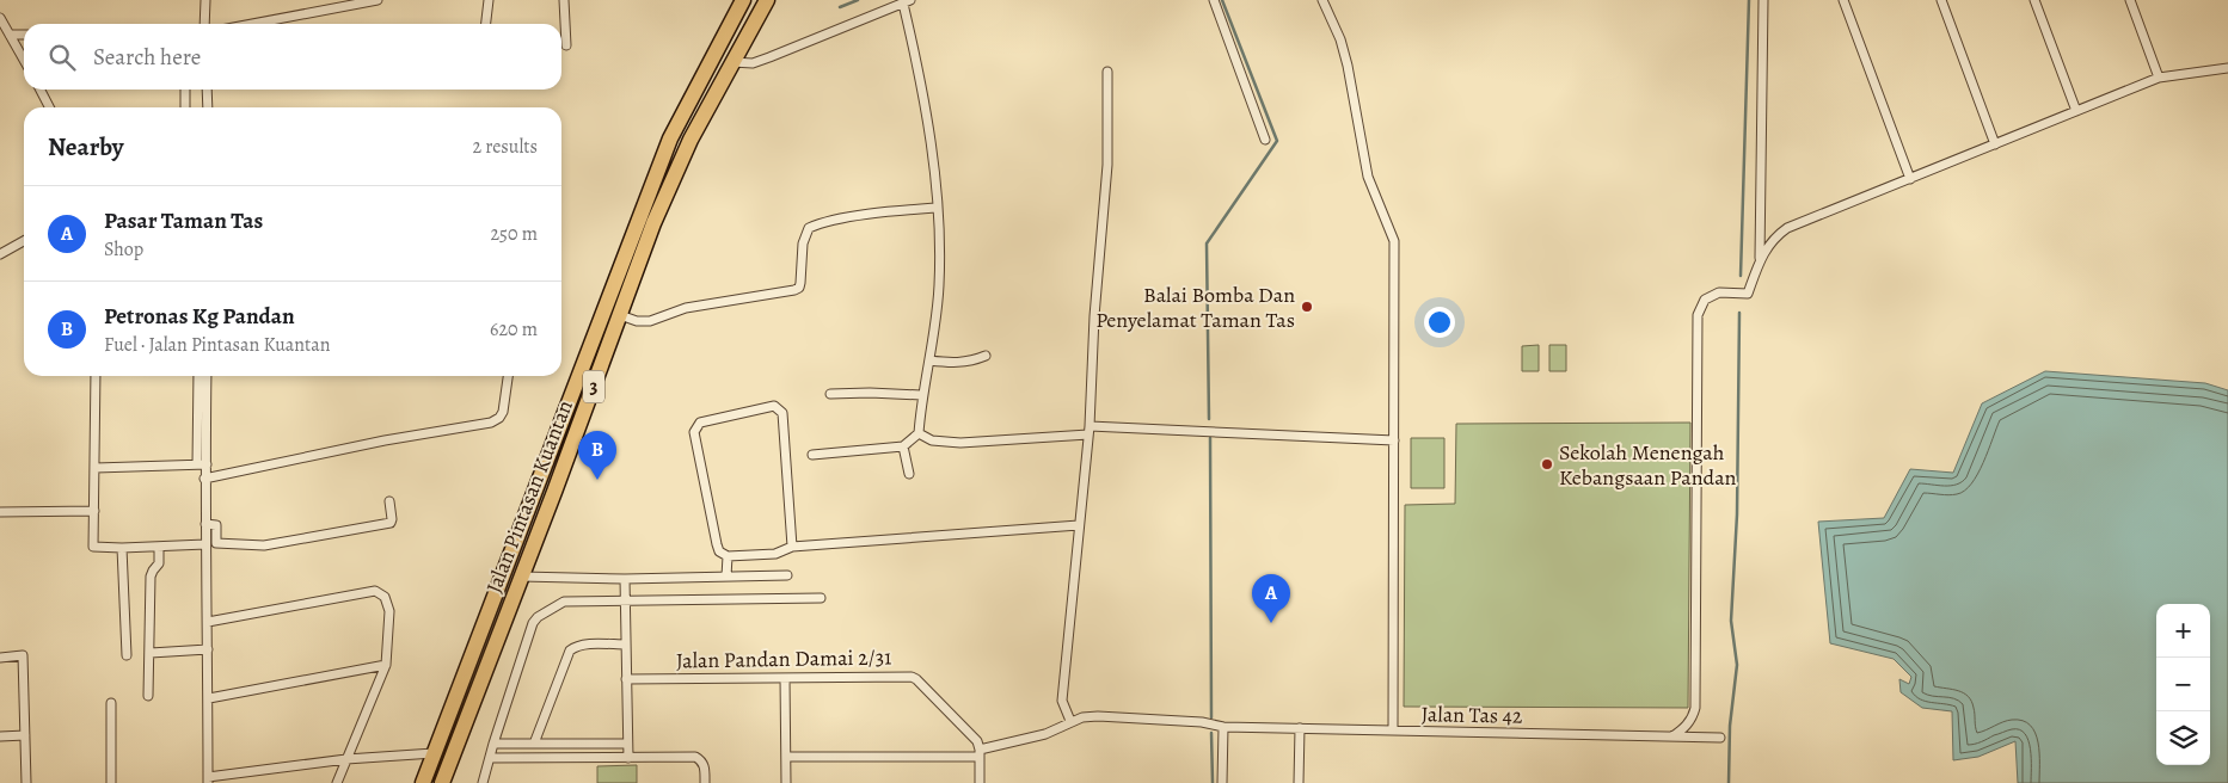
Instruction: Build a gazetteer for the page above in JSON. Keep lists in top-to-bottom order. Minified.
{"streets":{"highway":["3","Jalan Pintasan Kuantan"],"street":["Jalan Pandan Damai 2/31","Jalan Tas 42"]},"crossings":[["Jalan Pandan Damai 2/31","Jalan Tas 42"]],"places":["Balai Bomba Dan Penyelamat Taman Tas","Sekolah Menengah Kebangsaan Pandan"],"page":{"search":"Search here","heading":["Nearby","2 results"],"list":[{"mark":"A","name":"Pasar Taman Tas","note":"Shop","value":"250 m"},{"mark":"B","name":"Petronas Kg Pandan","note":"Fuel · Jalan Pintasan Kuantan","value":"620 m"}],"pins":["B","A"],"map_buttons":["+","−"]}}
